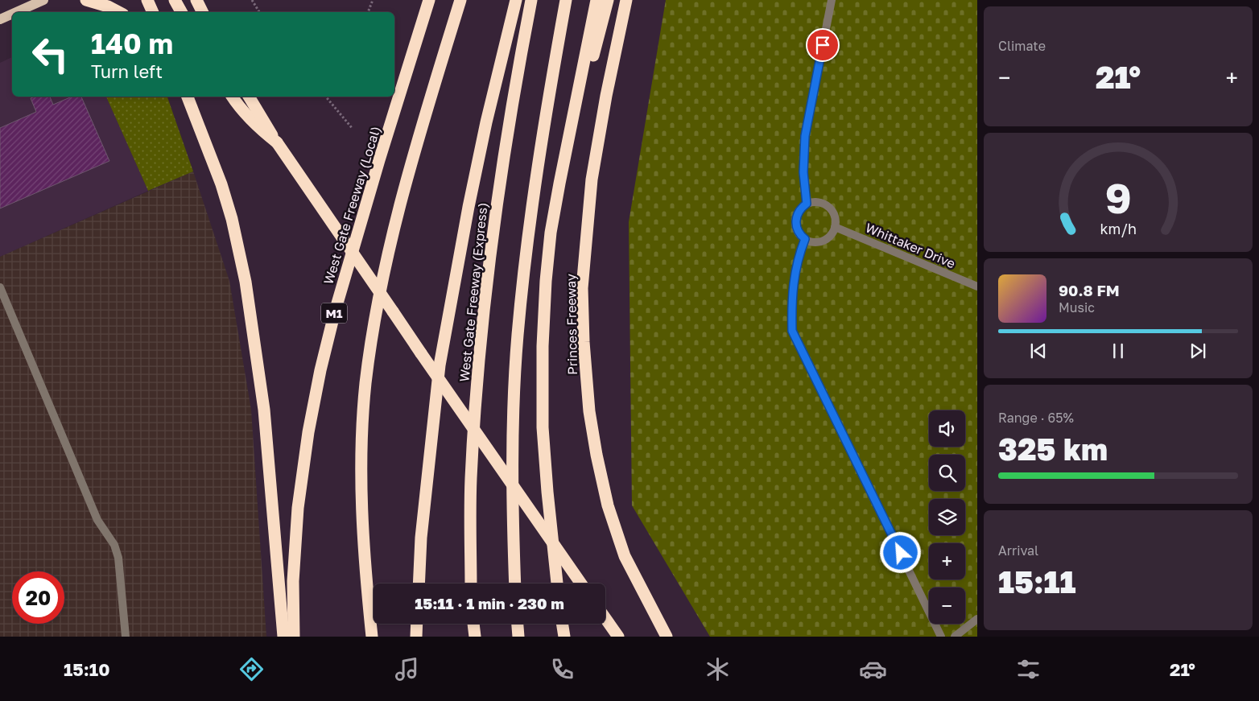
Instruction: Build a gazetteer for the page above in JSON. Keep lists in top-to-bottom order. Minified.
{"streets":{"highway":["West Gate Freeway (Local)","West Gate Freeway (Express)","M1","Princes Freeway"],"lane":["Whittaker Drive"]},"page":{"tile":["Climate",["Range · 65%","325 km"],["Arrival","15:11"]],"turn":["140 m","Turn left"],"heat":["−","21°","+"],"song":["90.8 FM","Music"],"map_buttons":["+","−"],"limit":"20","trip":"15:11 · 1 min · 230 m","tabs":["15:10","21°"],"gauge":["9","km/h"]}}
